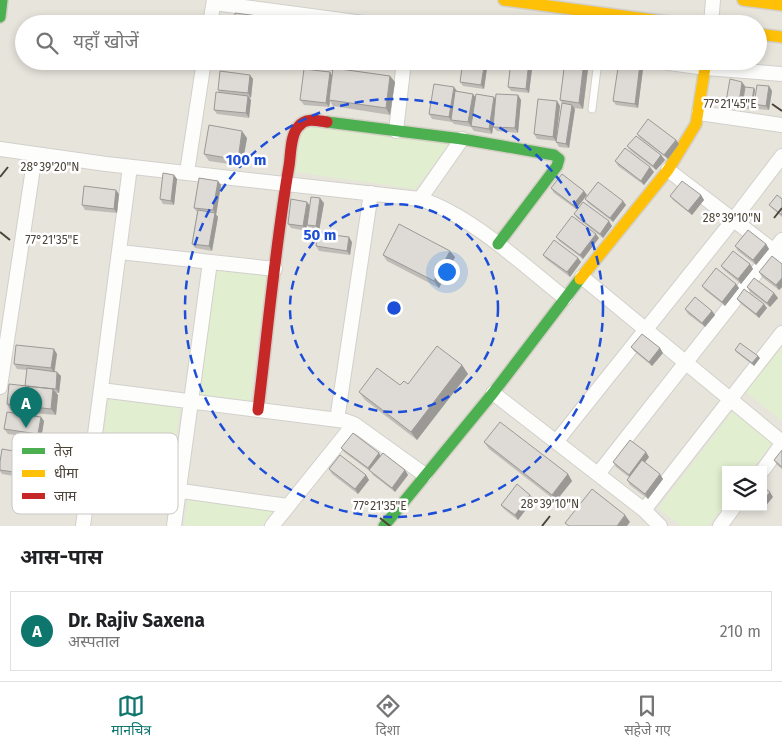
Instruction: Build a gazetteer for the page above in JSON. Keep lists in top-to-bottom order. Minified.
{"legend":["तेज़","धीमा","जाम"],"page":{"search":"यहाँ खोजें","pins":"A","heading":"आस-पास","list":[{"mark":"A","name":"Dr. Rajiv Saxena","note":"अस्पताल","value":"210 m"}],"nav":["मानचित्र","दिशा","सहेजे गए"]},"coordinates":["77°21'45\"E","28°39'20\"N","28°39'10\"N","77°21'35\"E"],"rings":["100 m","50 m"]}
